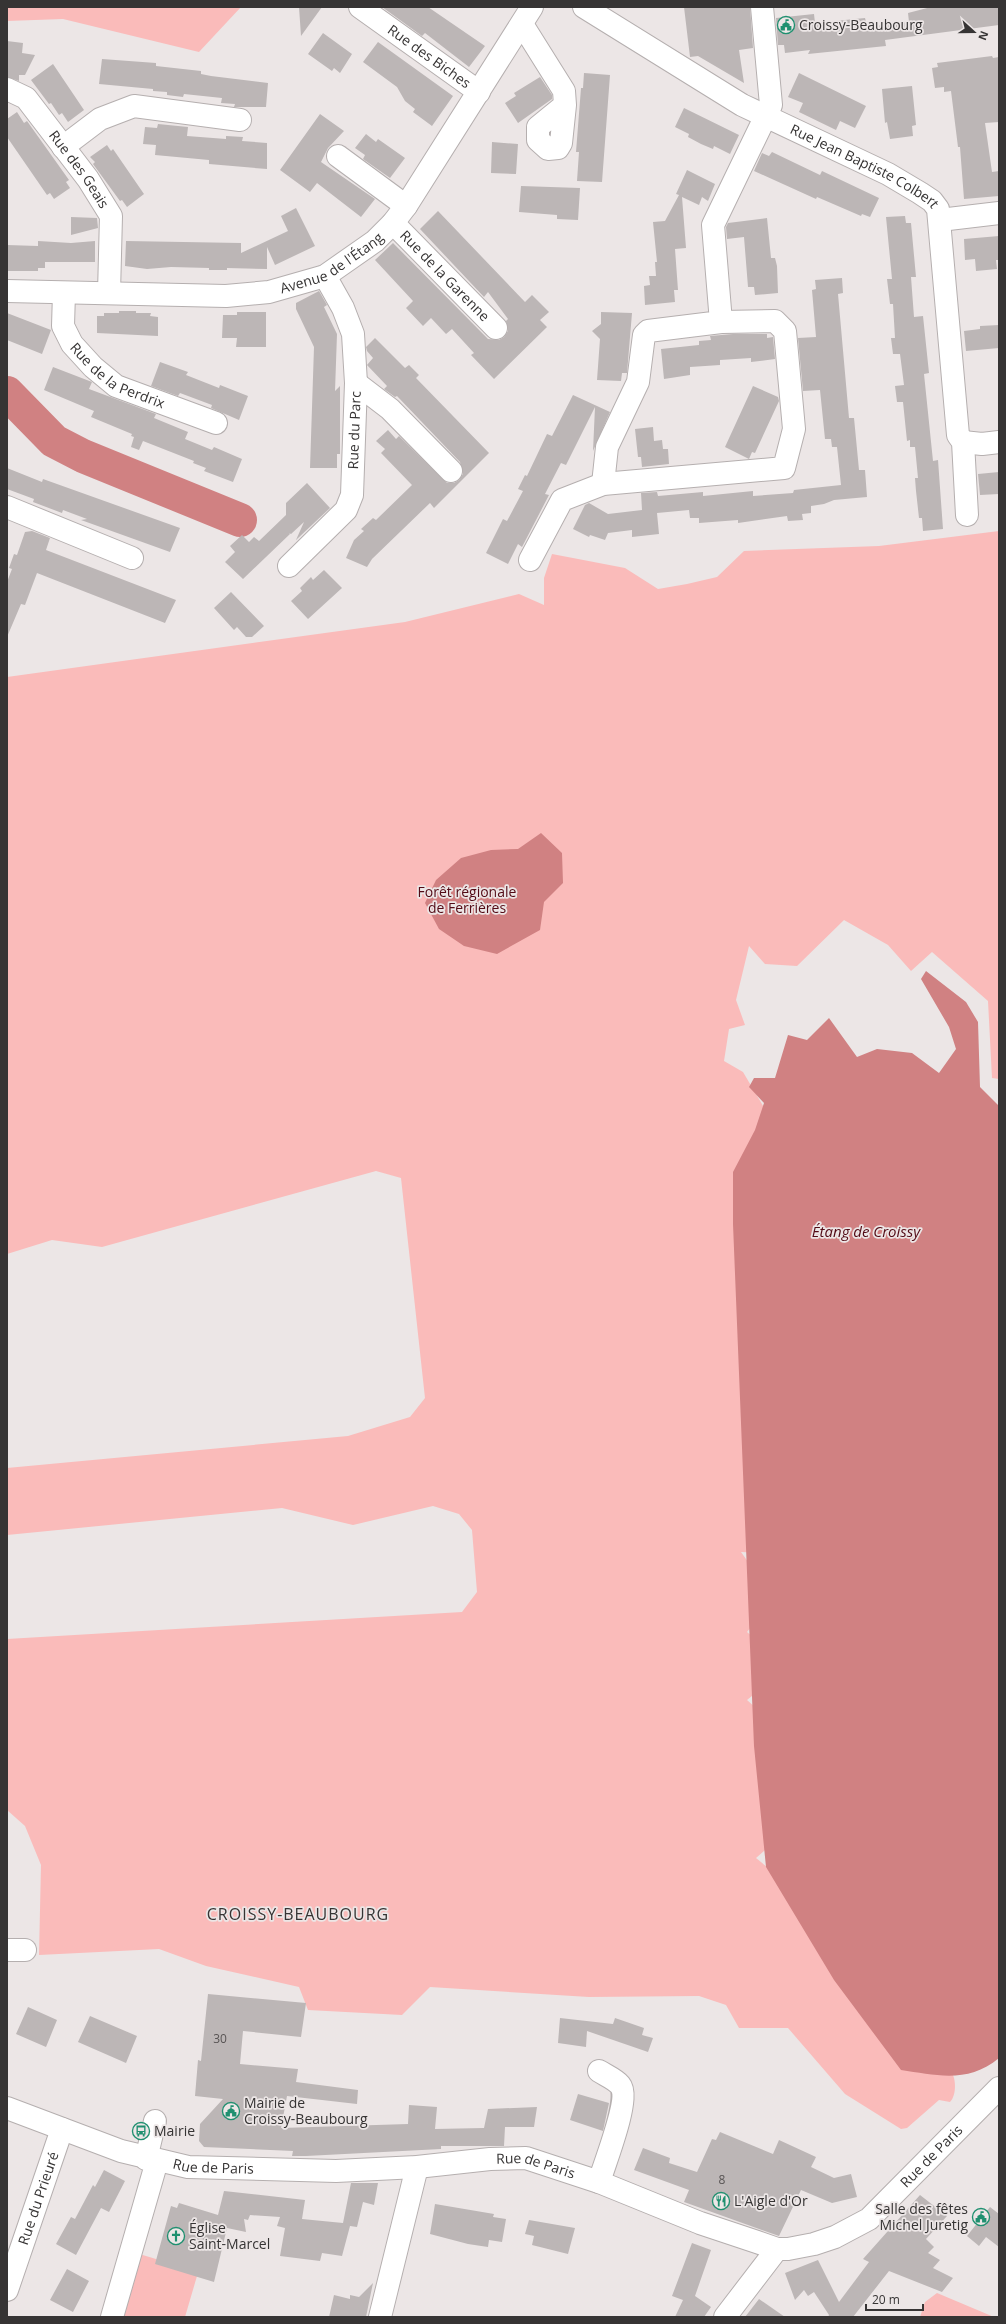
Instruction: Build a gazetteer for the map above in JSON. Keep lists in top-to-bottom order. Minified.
{"streets":{"street":["Rue des Biches","Rue Jean Baptiste Colbert","Rue des Geais","Avenue de l'Étang","Rue de la Garenne","Rue de la Perdrix","Rue du Parc","Rue de Paris","Rue du Prieuré"]},"crossings":[["Rue des Biches","Avenue de l'Étang"],["Rue des Geais","Avenue de l'Étang"],["Avenue de l'Étang","Rue de la Garenne"],["Avenue de l'Étang","Rue de la Perdrix"],["Avenue de l'Étang","Rue du Parc"],["Rue de Paris","Rue du Prieuré"]],"districts":["CROISSY-BEAUBOURG"],"water":["Étang de Croissy"],"parks":["Forêt régionale de Ferrières"],"places":{"public building":["Croissy-Beaubourg","Mairie de Croissy-Beaubourg","Salle des fêtes Michel Juretig"],"bus stop":["Mairie"],"restaurant":["L'Aigle d'Or"],"church":["Église Saint-Marcel"]},"house_numbers":["30","8"],"scale_bar":"20 m","north":"right"}
